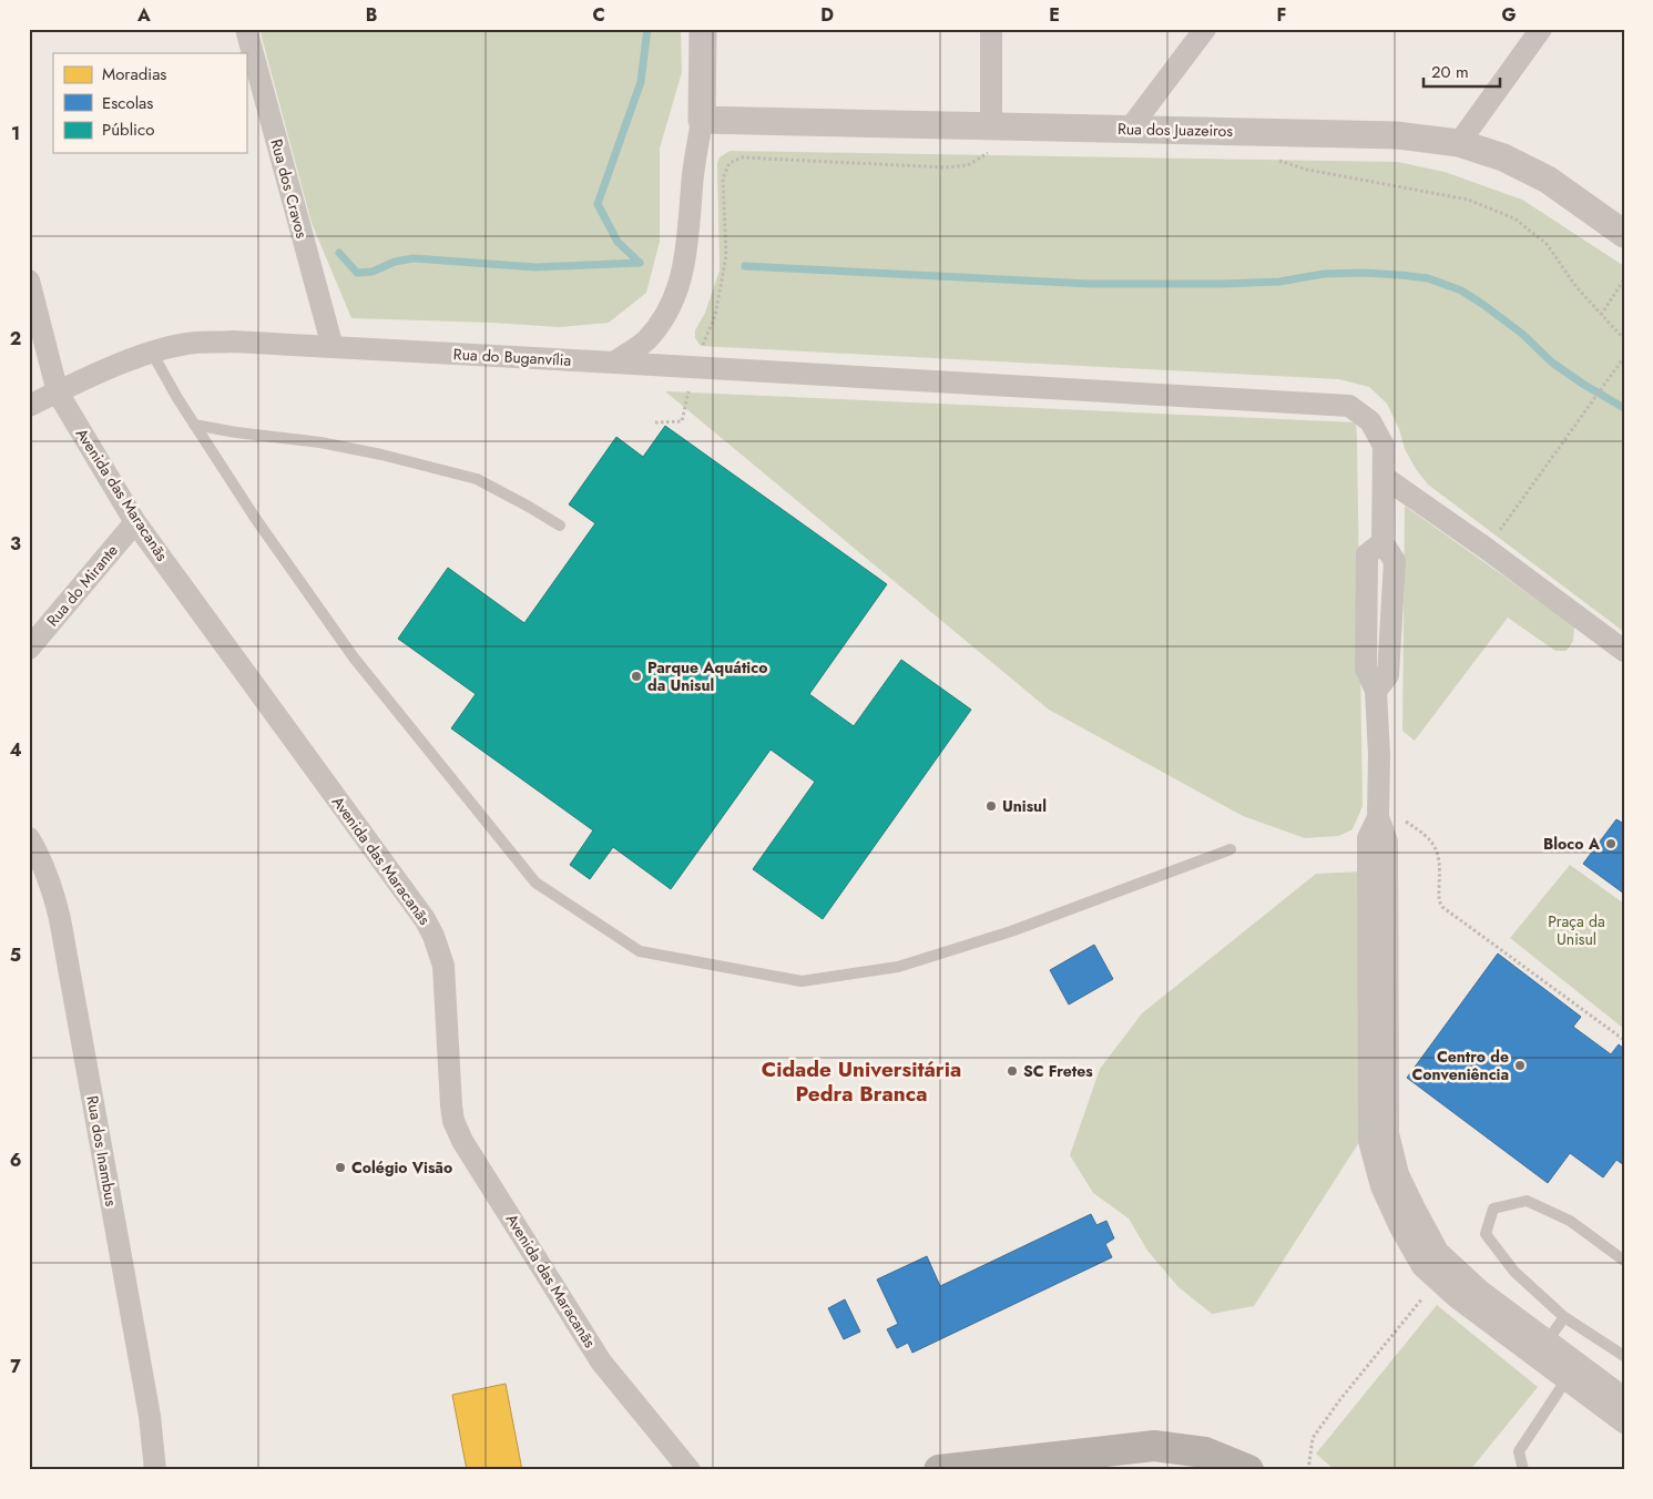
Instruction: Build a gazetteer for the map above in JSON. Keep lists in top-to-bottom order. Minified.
{"streets":{"street":["Rua dos Juazeiros","Rua dos Cravos","Rua do Buganvília","Avenida das Maracanãs","Rua do Mirante","Rua dos Inambus"]},"crossings":[["Rua dos Cravos","Rua do Buganvília"],["Rua do Buganvília","Avenida das Maracanãs"],["Avenida das Maracanãs","Rua do Mirante"]],"districts":["Cidade Universitária Pedra Branca"],"parks":["Praça da Unisul"],"places":["Parque Aquático da Unisul","Unisul","Bloco A","Centro de Conveniência","SC Fretes","Colégio Visão"],"legend":["Moradias","Escolas","Público"],"scale_bar":"20 m","grid":{"columns":["A","B","C","D","E","F","G"],"rows":["1","2","3","4","5","6","7"]}}
